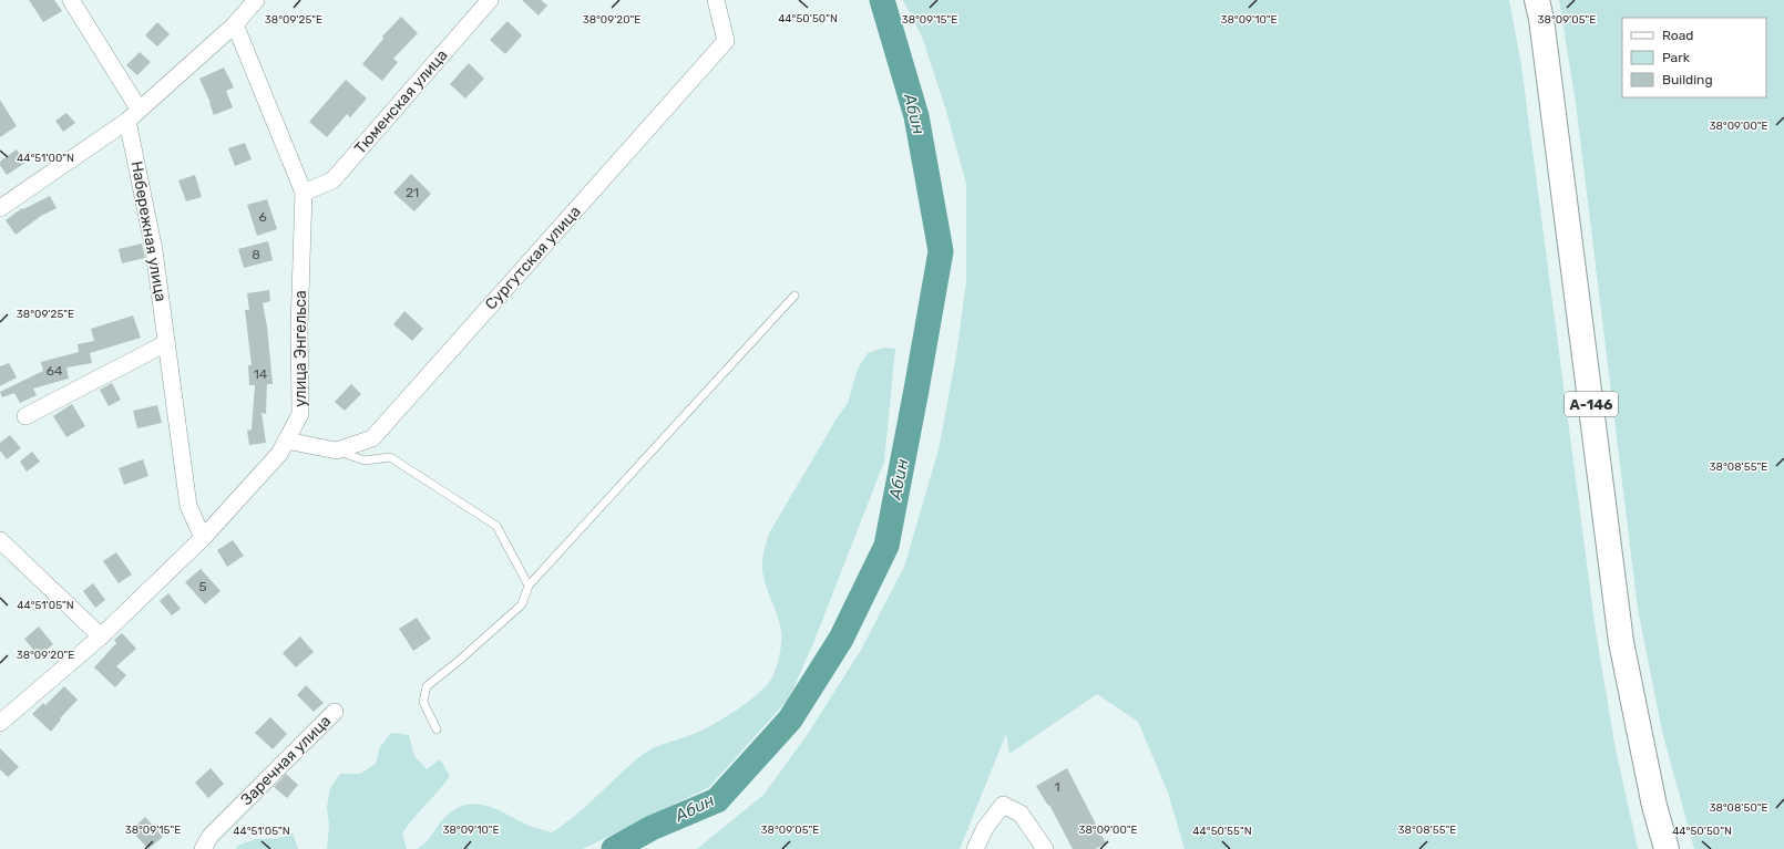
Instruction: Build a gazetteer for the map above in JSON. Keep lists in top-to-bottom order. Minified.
{"streets":{"highway":["А-146"],"street":["Тюменская улица","Набережная улица","Сургутская улица","улица Энгельса","Заречная улица"]},"crossings":[["Тюменская улица","улица Энгельса"],["Набережная улица","улица Энгельса"]],"water":["Абин"],"house_numbers":["21","6","8","64","14","5","1"],"legend":["Road","Park","Building"],"coordinates":["44°50'50\"N","38°09'25\"E","38°09'20\"E","38°09'15\"E","38°09'10\"E","38°09'05\"E","38°09'00\"E","44°51'00\"N","38°08'55\"E","44°51'05\"N","38°08'50\"E","44°50'55\"N"]}
